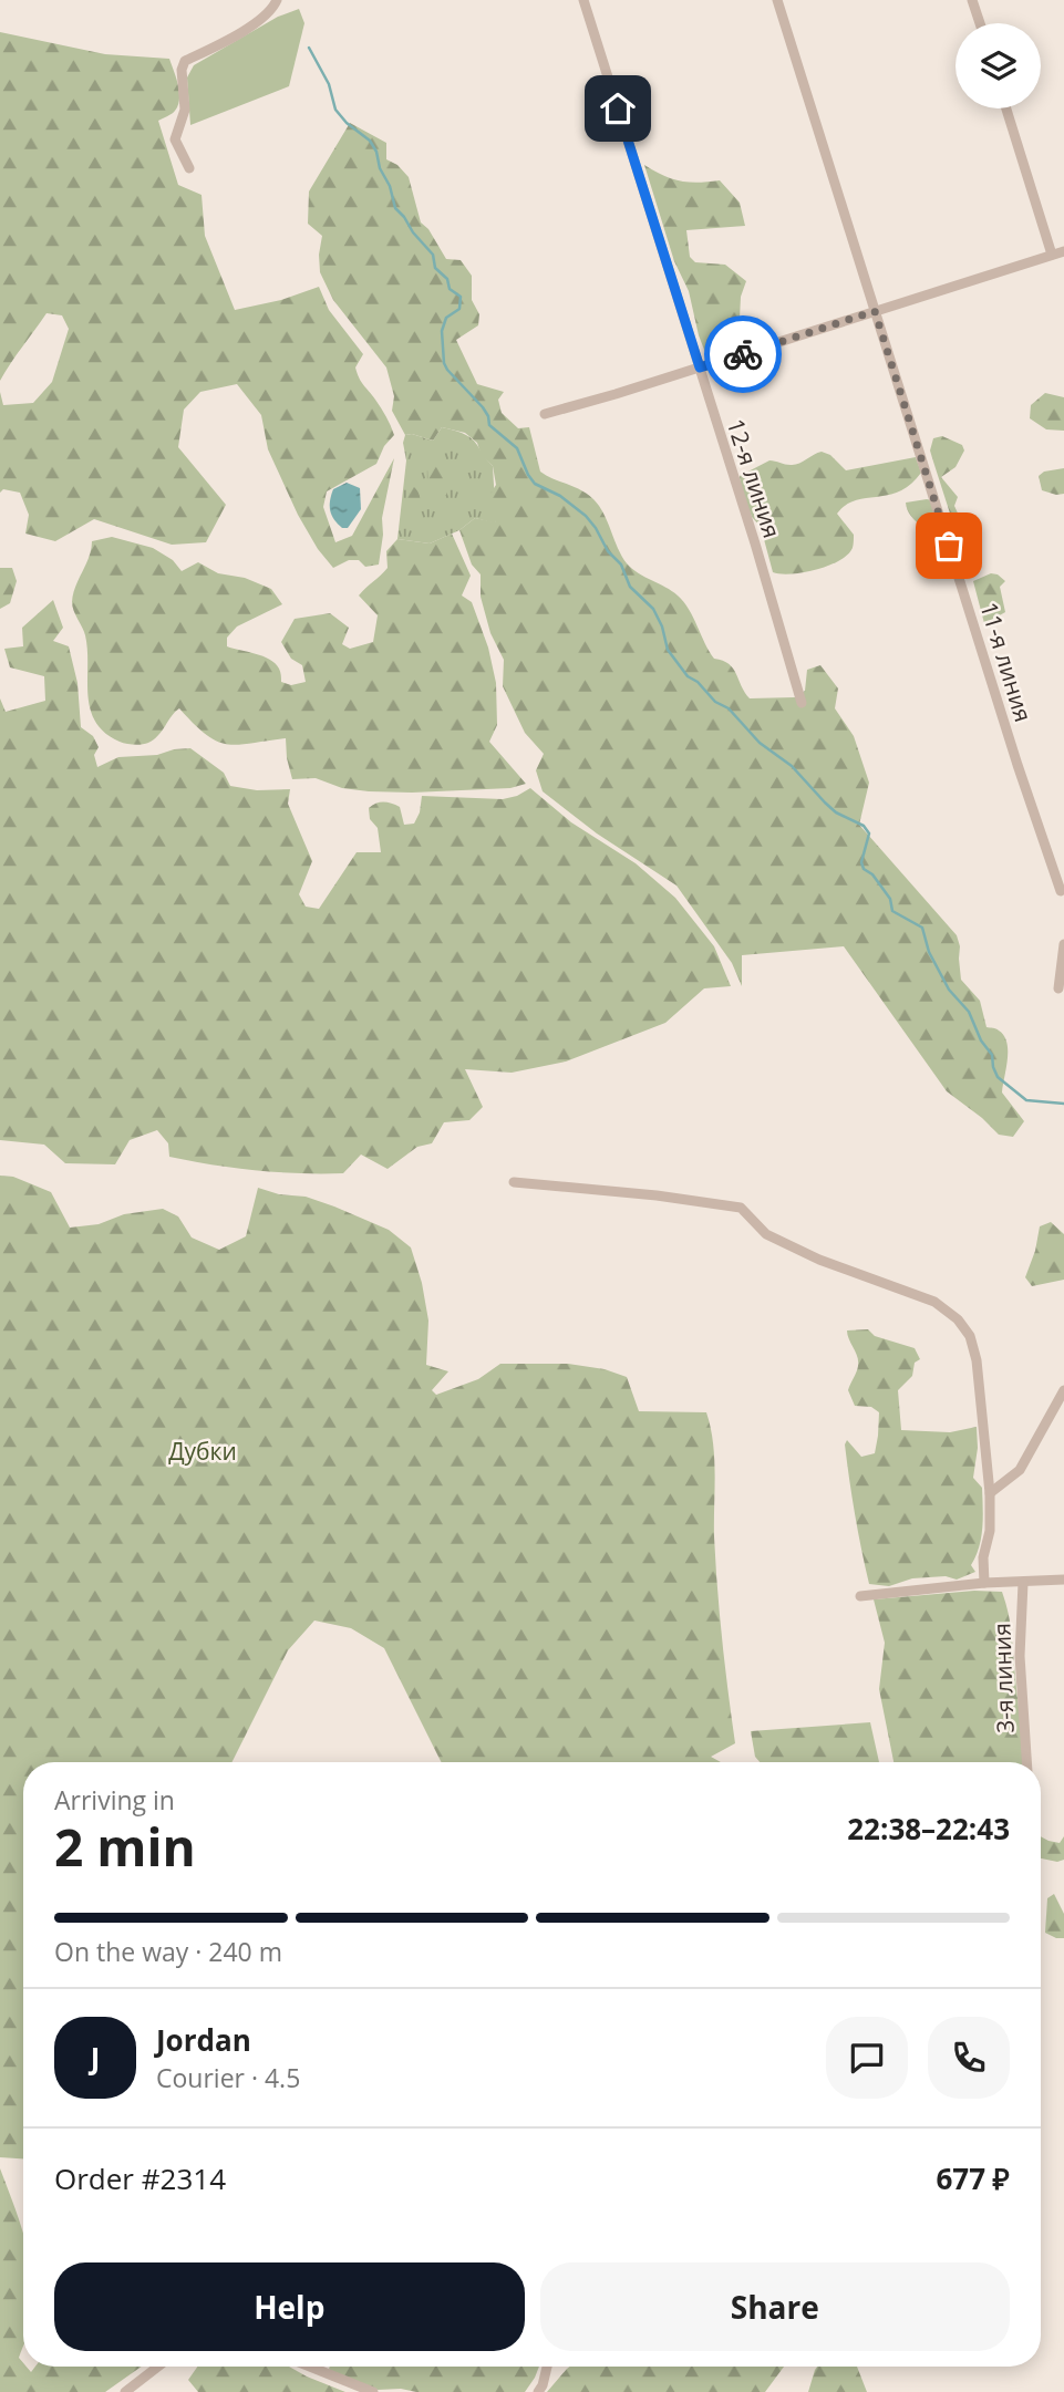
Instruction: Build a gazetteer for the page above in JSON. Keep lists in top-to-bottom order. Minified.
{"streets":{"street":["12-я линия","11-я линия","3-я линия"]},"parks":["Дубки"],"page":{"heading":["2 min","Arriving in","22:38–22:43"],"panel":["Jordan","Courier · 4.5","Order #2314","677 ₽"],"bar":"On the way · 240 m","round":"J","buttons":["Help","Share"]}}
